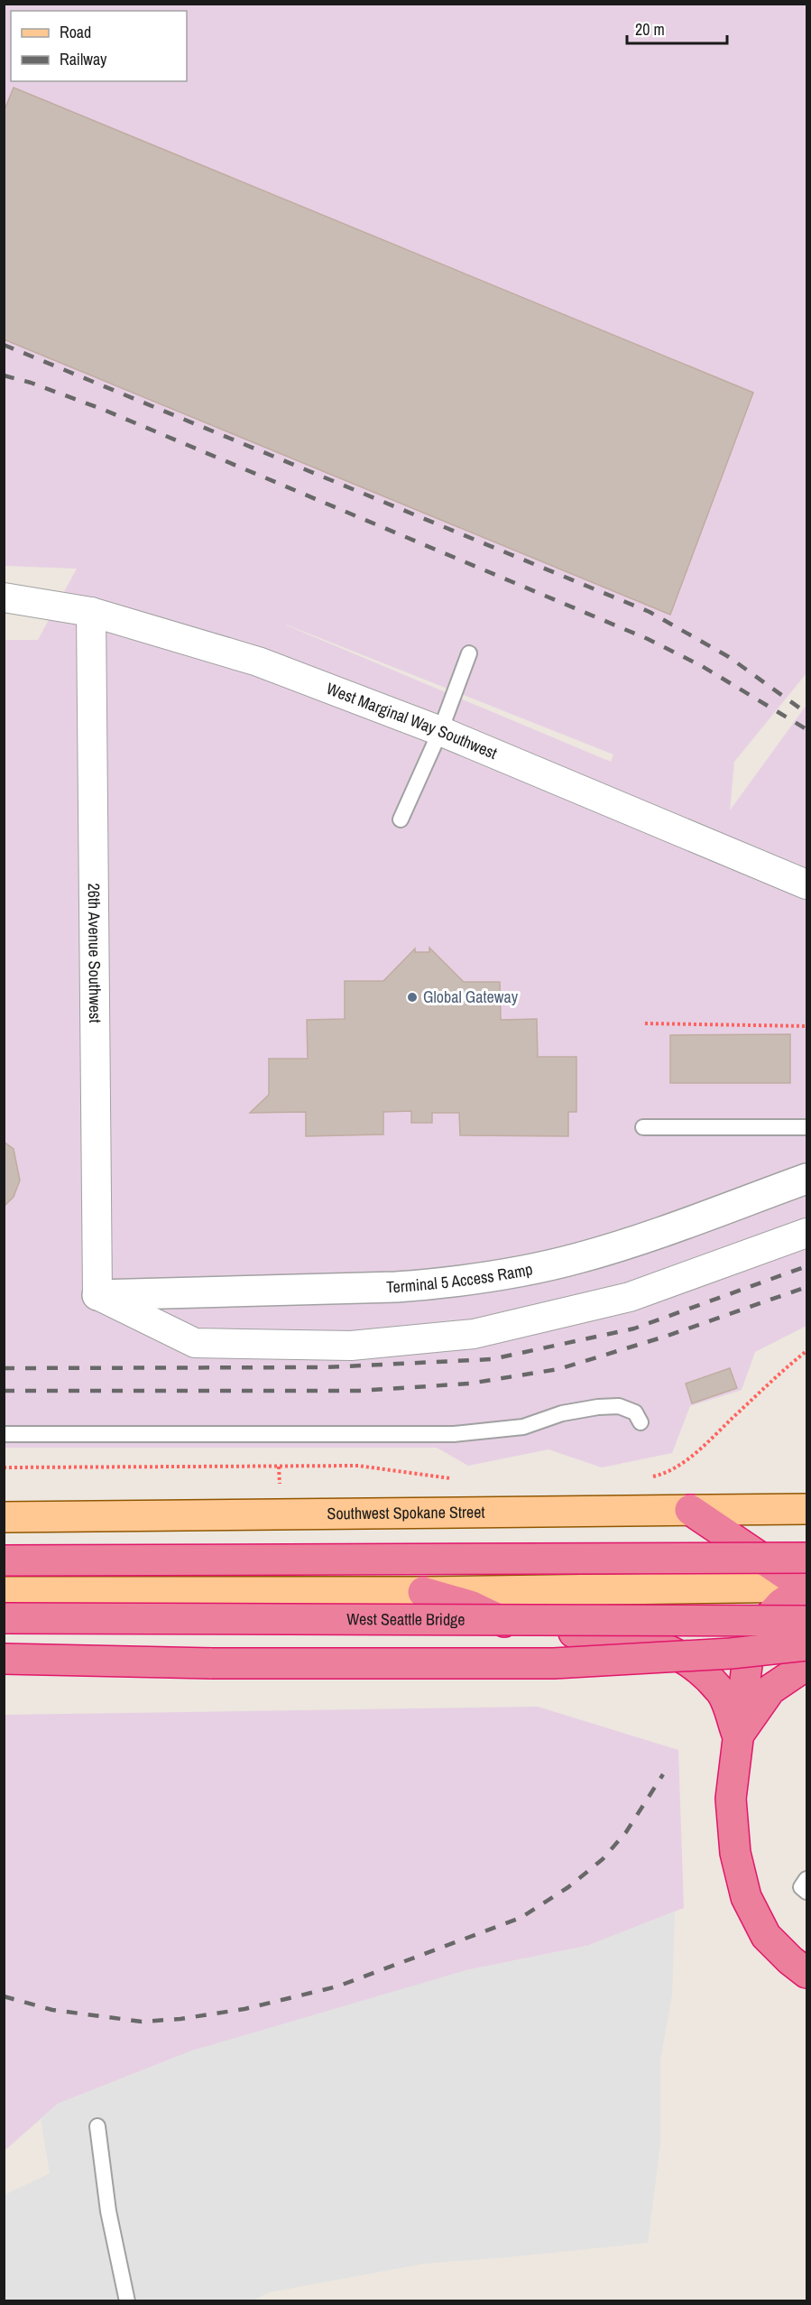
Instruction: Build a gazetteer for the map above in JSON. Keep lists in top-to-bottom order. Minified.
{"streets":{"highway":["West Seattle Bridge"],"main road":["Southwest Spokane Street"],"street":["West Marginal Way Southwest","26th Avenue Southwest","Terminal 5 Access Ramp"]},"crossings":[["West Marginal Way Southwest","26th Avenue Southwest"],["26th Avenue Southwest","Terminal 5 Access Ramp"]],"places":["Global Gateway"],"legend":["Road","Railway"],"scale_bar":"20 m"}
